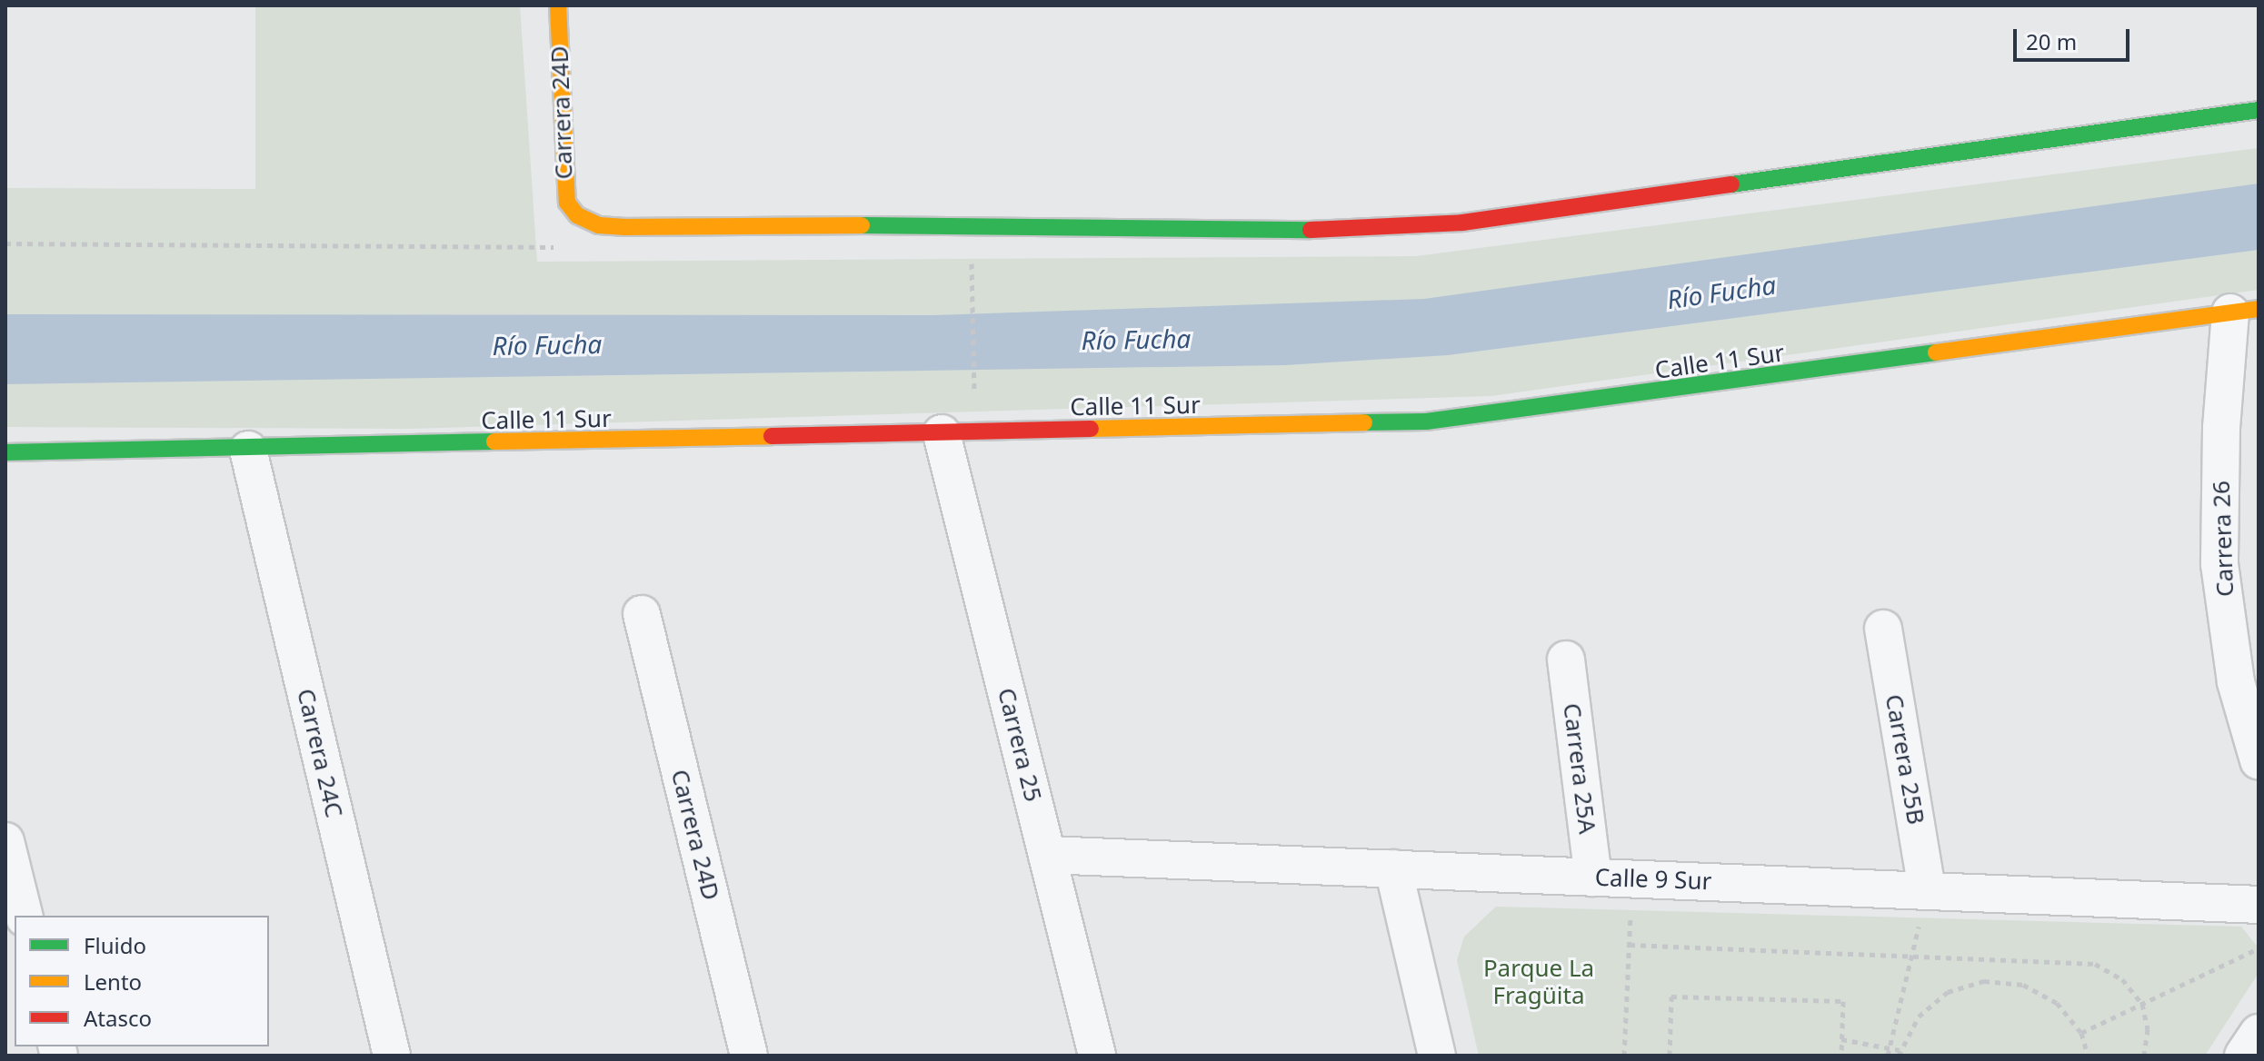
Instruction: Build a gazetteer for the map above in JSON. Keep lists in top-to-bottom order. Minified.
{"streets":{"street":["Carrera 24D","Calle 11 Sur","Carrera 26","Carrera 25","Carrera 24C","Carrera 25B","Carrera 25A","Calle 9 Sur"]},"crossings":[["Calle 11 Sur","Carrera 26"],["Calle 11 Sur","Carrera 25"],["Calle 11 Sur","Carrera 24C"],["Carrera 25","Calle 9 Sur"],["Carrera 25B","Calle 9 Sur"],["Carrera 25A","Calle 9 Sur"]],"water":["Río Fucha"],"parks":["Parque La Fragüita"],"legend":["Fluido","Lento","Atasco"],"scale_bar":"20 m"}
